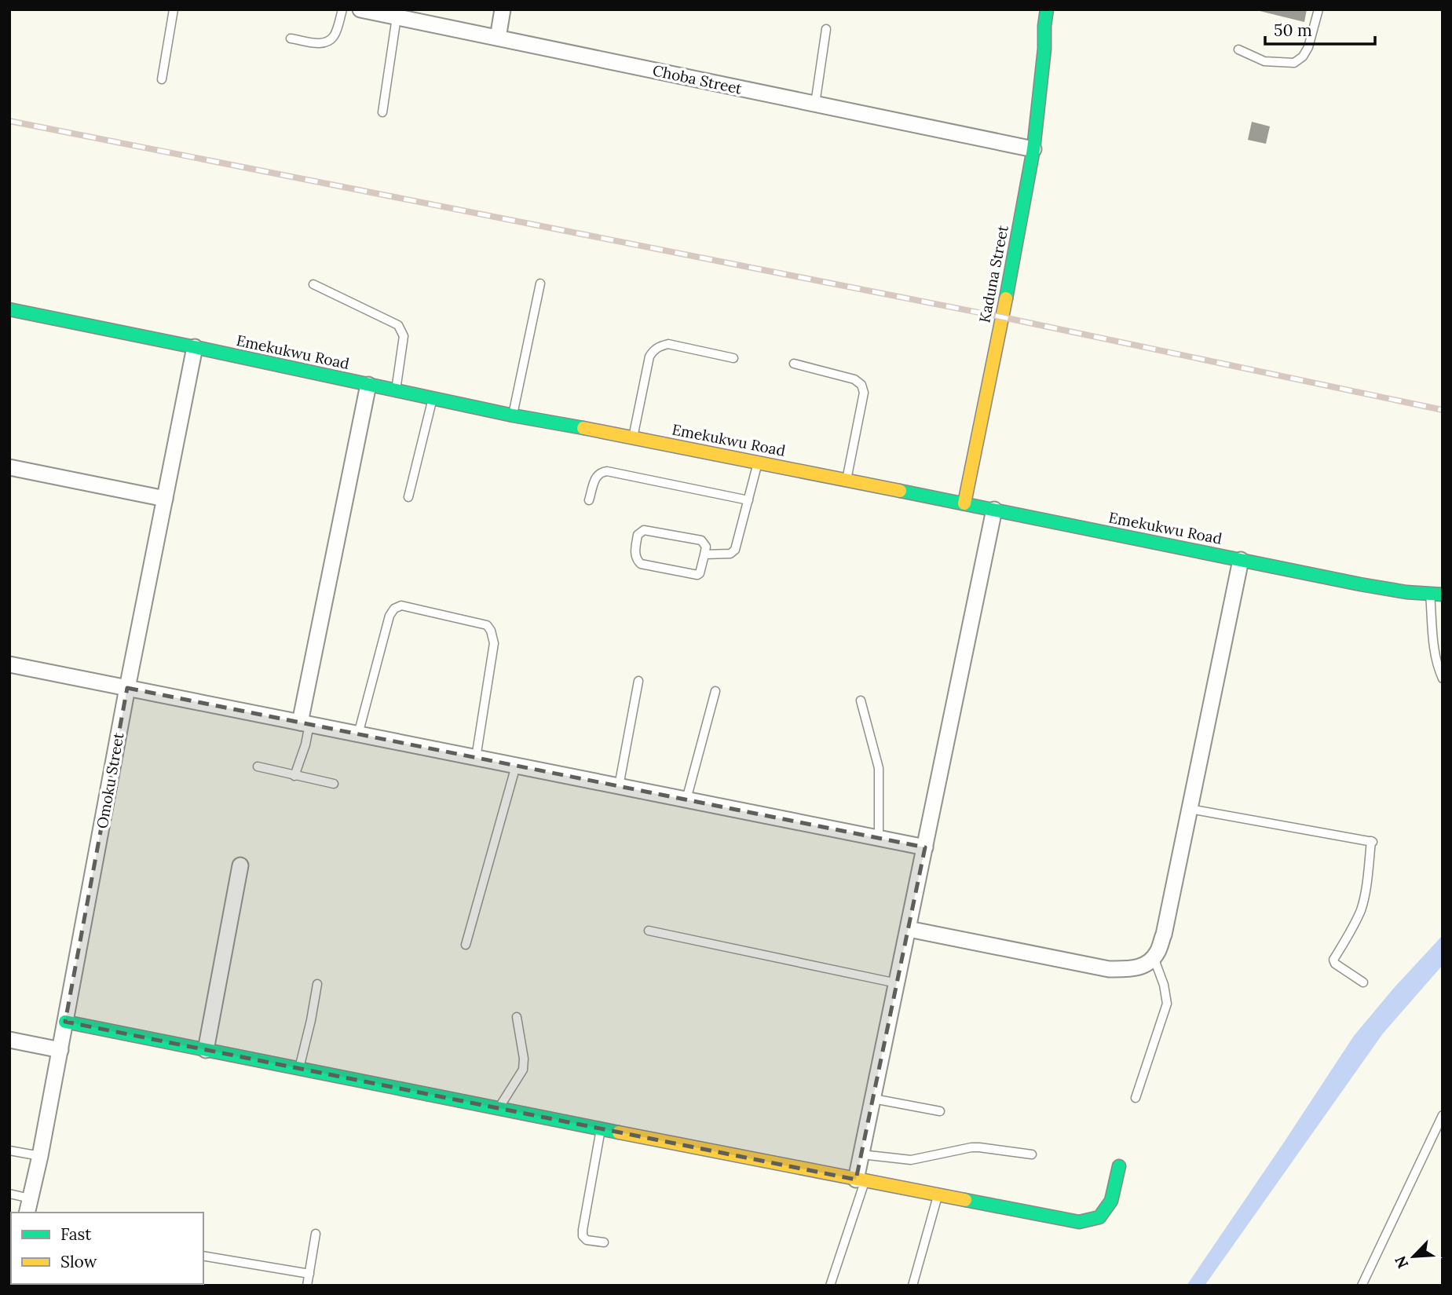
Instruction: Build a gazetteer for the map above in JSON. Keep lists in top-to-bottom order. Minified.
{"streets":{"street":["Choba Street","Kaduna Street","Emekukwu Road","Omoku Street"]},"crossings":[["Choba Street","Kaduna Street"],["Kaduna Street","Emekukwu Road"],["Emekukwu Road","Omoku Street"]],"legend":["Fast","Slow"],"scale_bar":"50 m","north":"bottom left"}
